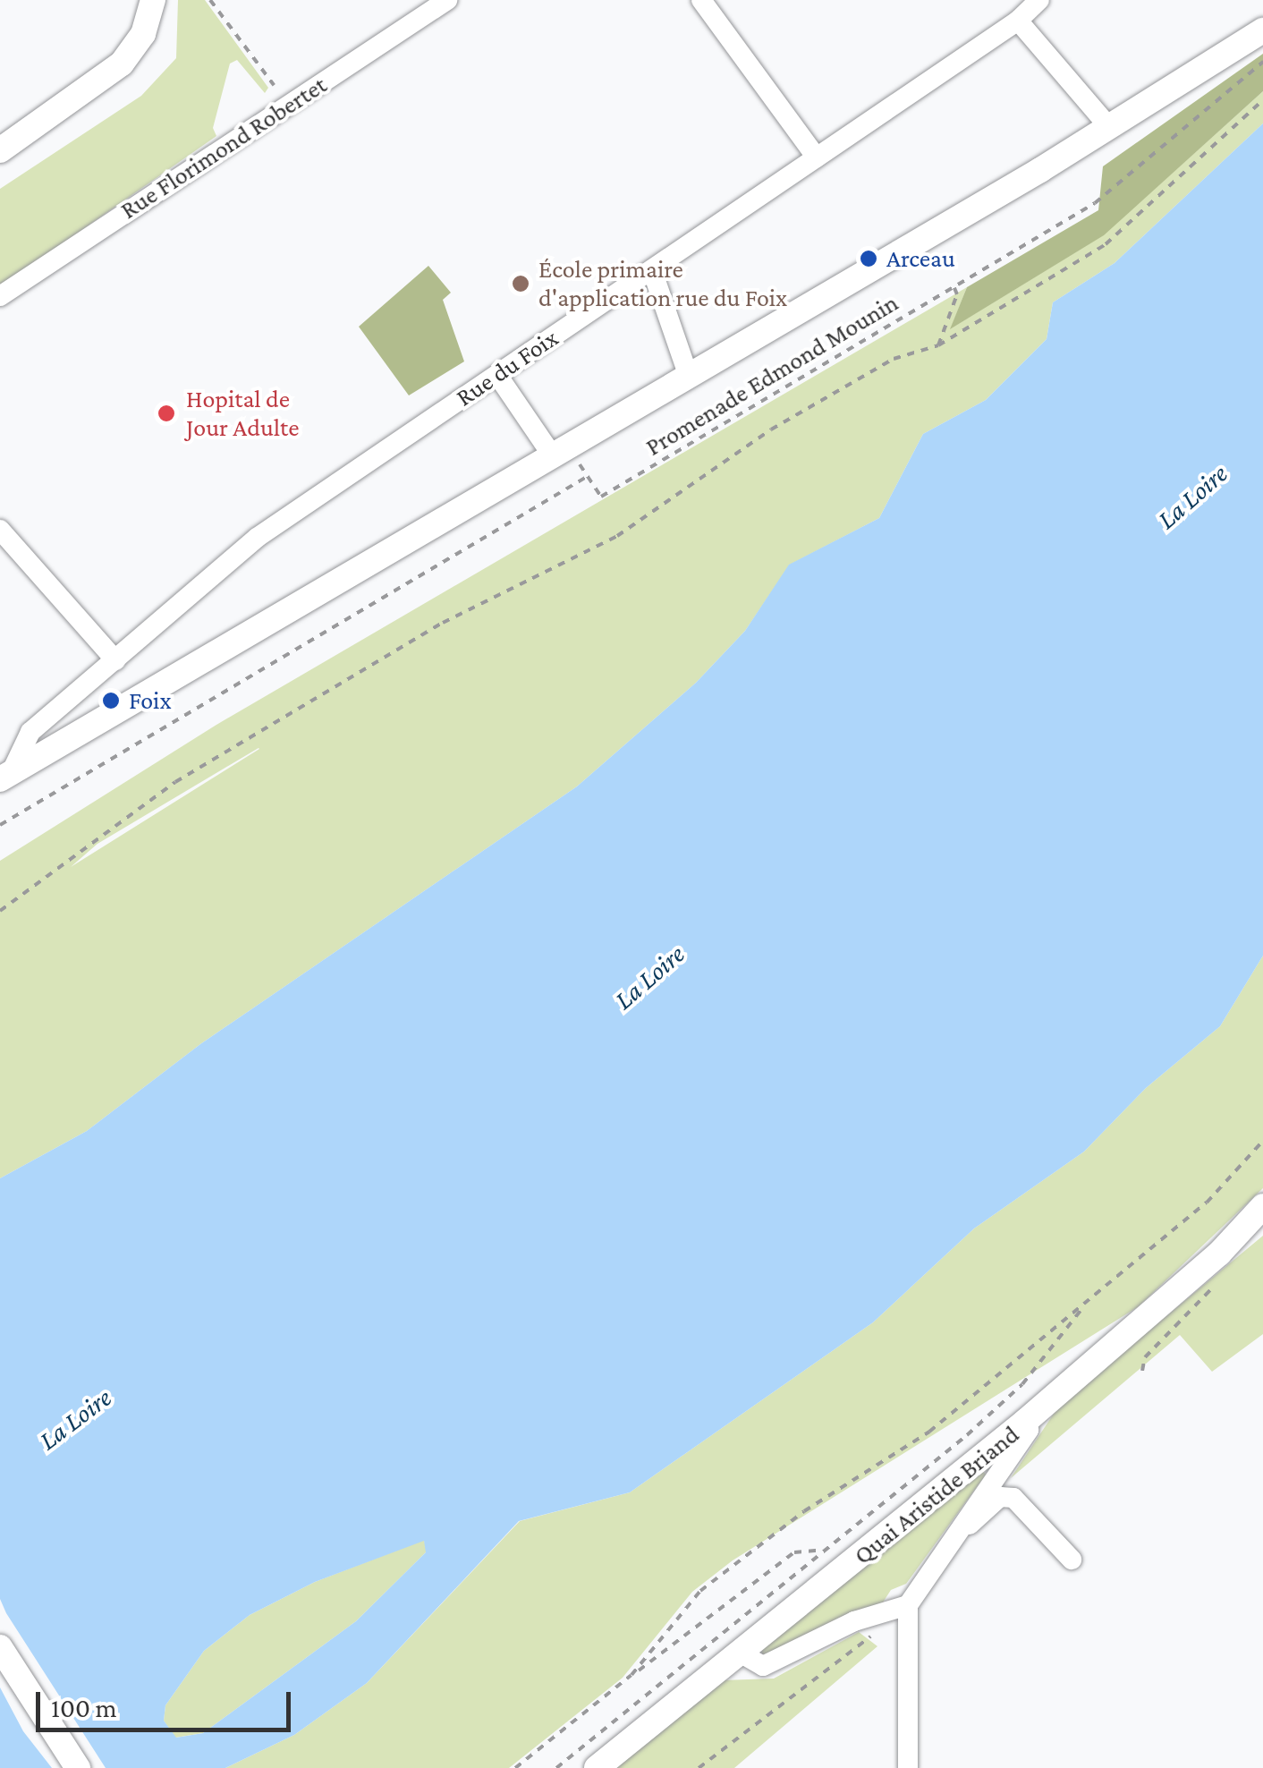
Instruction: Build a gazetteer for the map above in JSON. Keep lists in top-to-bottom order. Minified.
{"streets":{"main road":["Quai Aristide Briand"],"street":["Rue Florimond Robertet","Rue du Foix"],"path":["Promenade Edmond Mounin"]},"water":["La Loire"],"places":["Arceau","École primaire d'application rue du Foix","Hopital de Jour Adulte","Foix"],"scale_bar":"100 m"}
